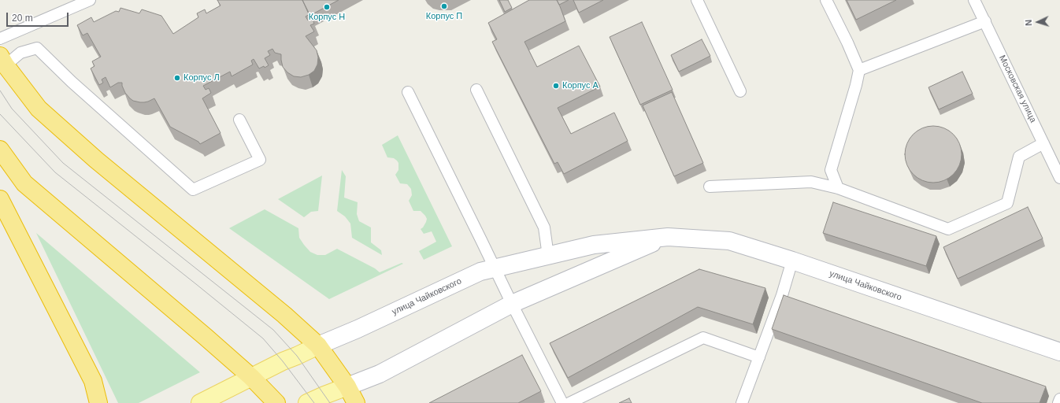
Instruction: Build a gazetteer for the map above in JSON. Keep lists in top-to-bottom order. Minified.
{"streets":{"main road":["улица Чайковского"],"lane":["Московская улица"]},"places":["Корпус П","Корпус Н","Корпус Л","Корпус А"],"scale_bar":"20 m","north":"left"}
